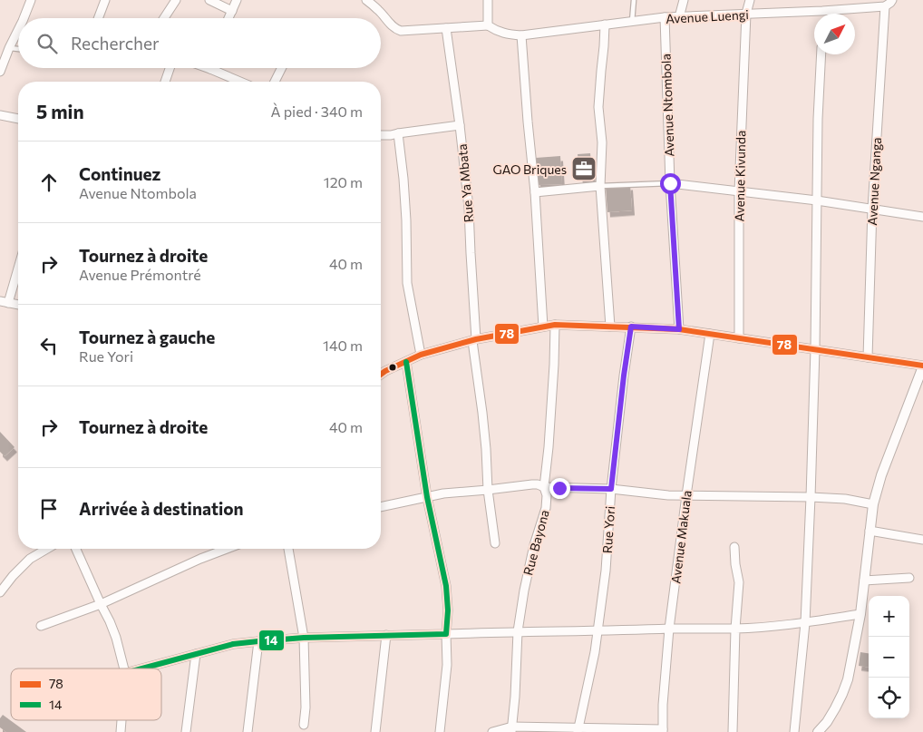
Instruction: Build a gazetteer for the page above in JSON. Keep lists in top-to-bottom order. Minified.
{"streets":{"street":["Avenue Luengi","Avenue Ntombola","Avenue Kivunda","Avenue Nganga","Rue Ya Mbata","Rue Yori","Avenue Makuala","Rue Bayona"]},"crossings":[["Avenue Luengi","Avenue Ntombola"],["Avenue Luengi","Avenue Kivunda"],["Avenue Luengi","Avenue Nganga"]],"places":{"office":["GAO Briques"]},"lines":["transit line 78","transit line 14"],"legend":["78","14"],"north":"top right","page":{"search":"Rechercher","heading":["5 min","À pied · 340 m"],"list":[["Continuez","Avenue Ntombola","120 m"],["Tournez à droite","Avenue Prémontré","40 m"],["Tournez à gauche","Rue Yori","140 m"],["Tournez à droite","40 m"],"Arrivée à destination"],"map_buttons":["+","−"]}}
